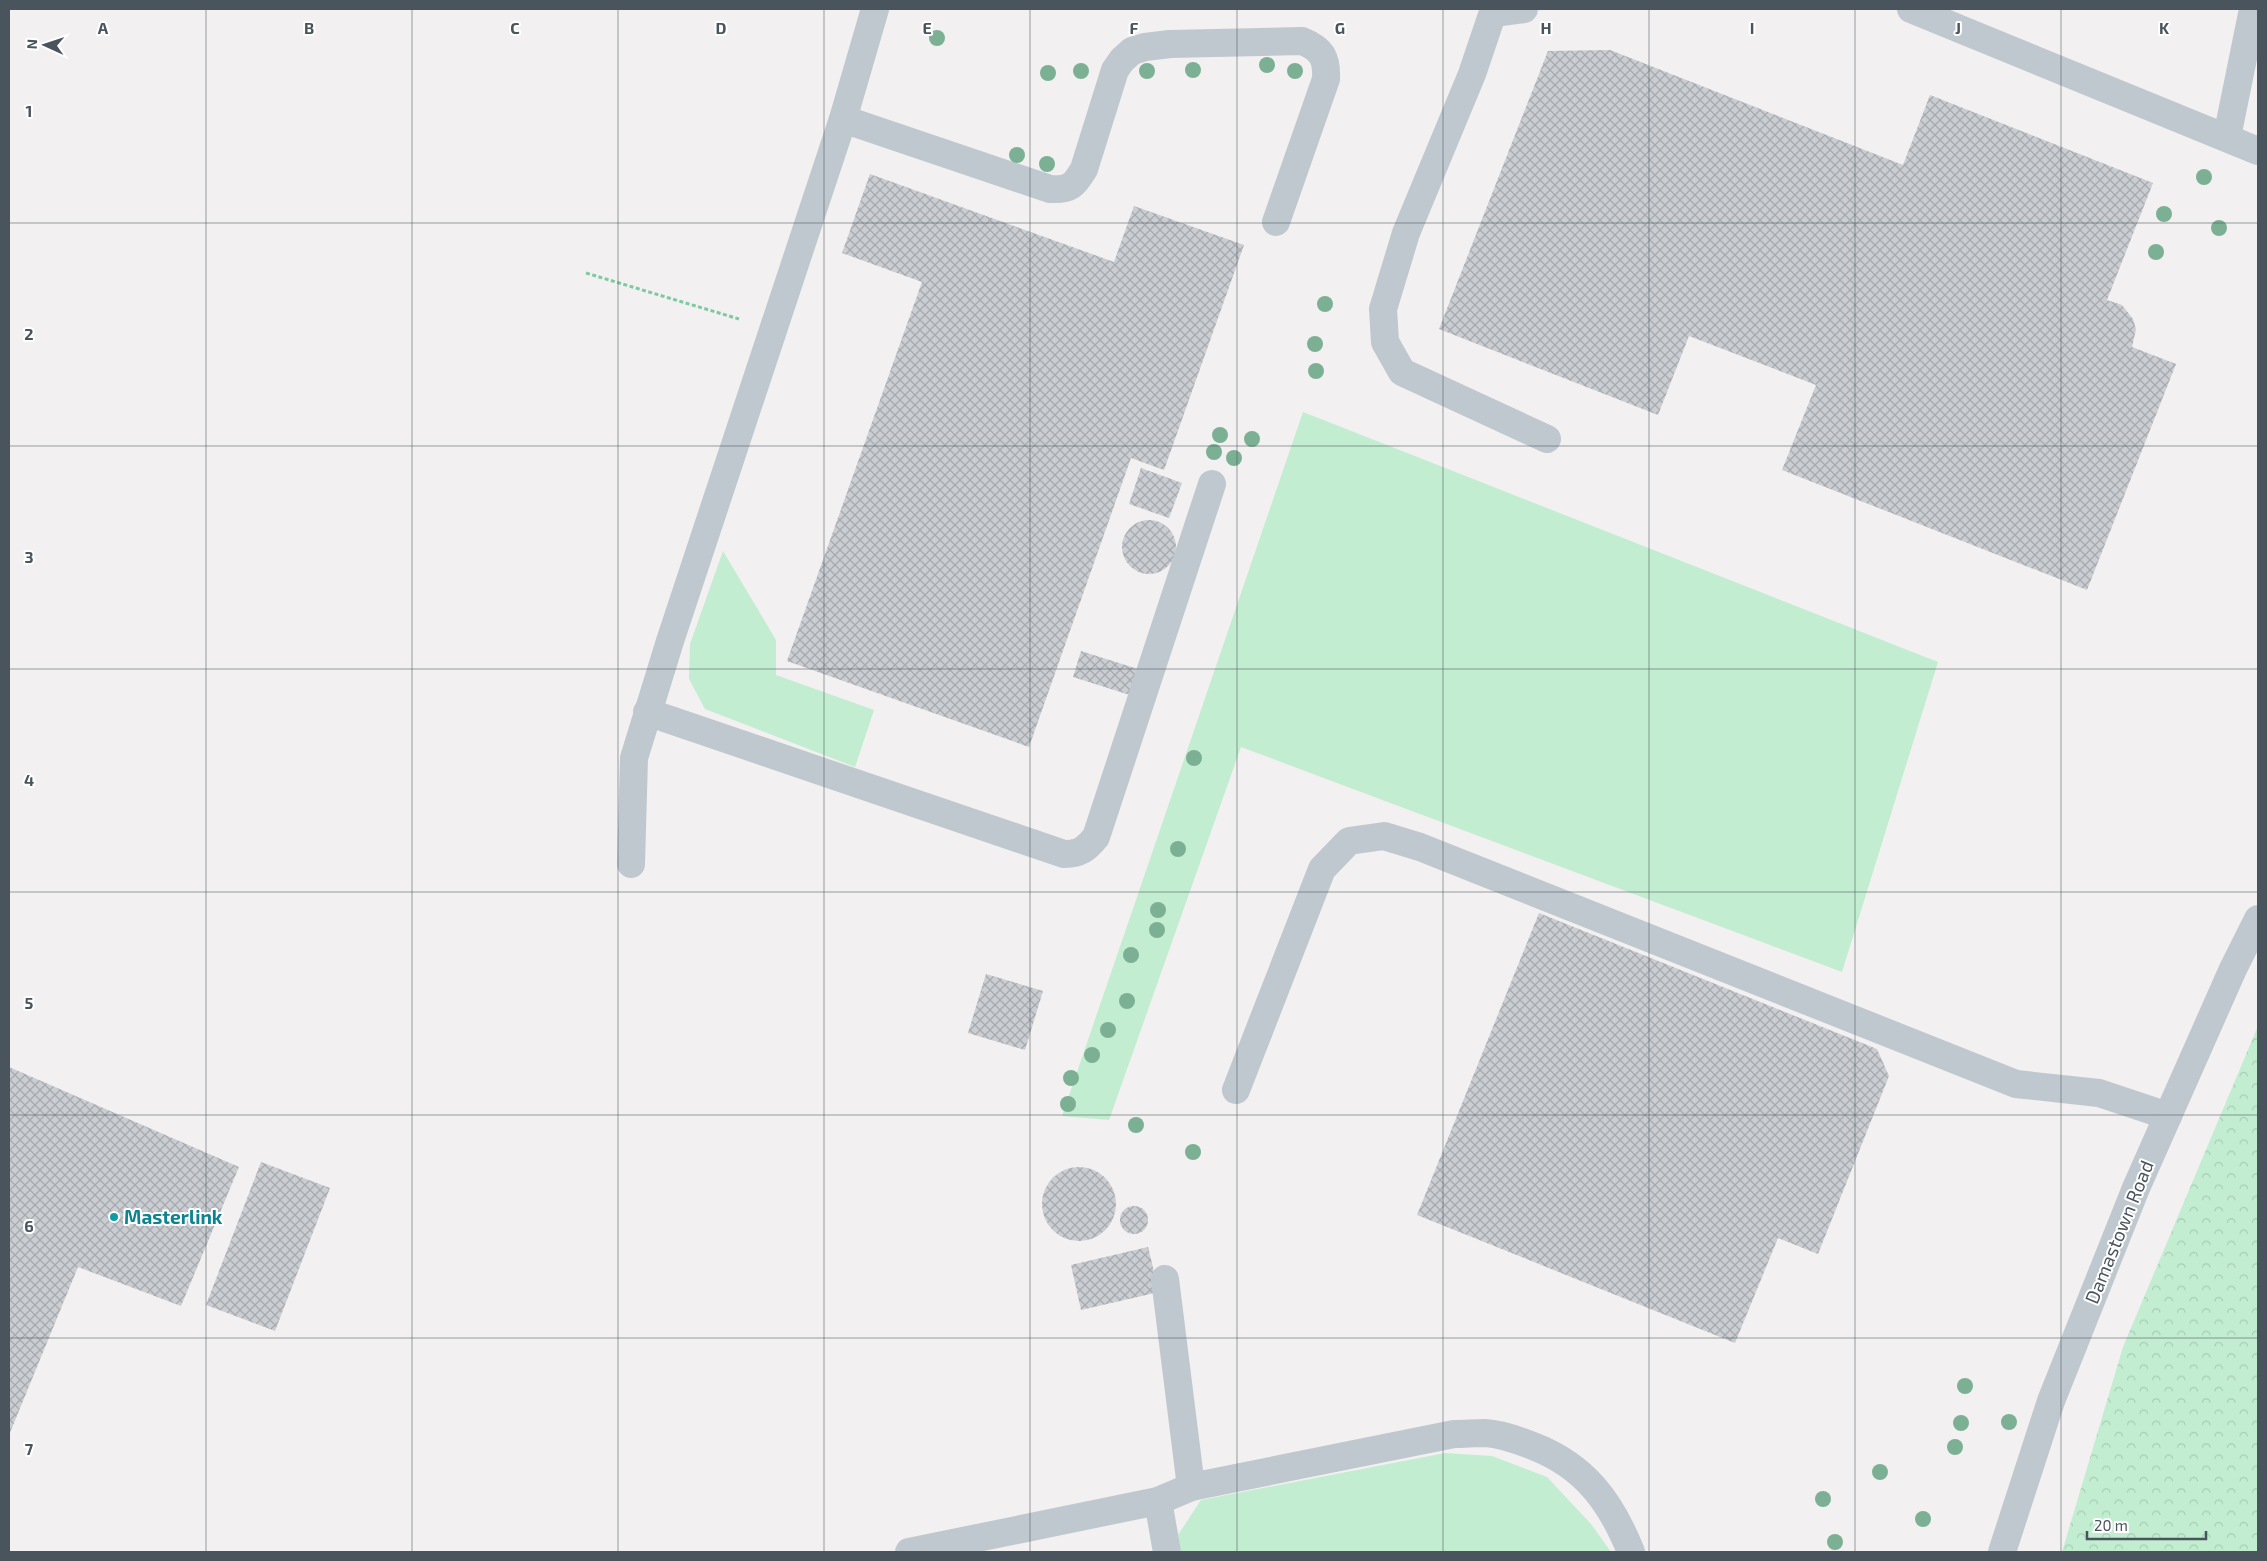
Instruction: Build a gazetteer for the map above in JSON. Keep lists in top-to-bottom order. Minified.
{"streets":{"street":["Damastown Road"]},"places":["Masterlink"],"scale_bar":"20 m","north":"left","grid":{"columns":["A","B","C","D","E","F","G","H","I","J","K"],"rows":["1","2","3","4","5","6","7"]}}
